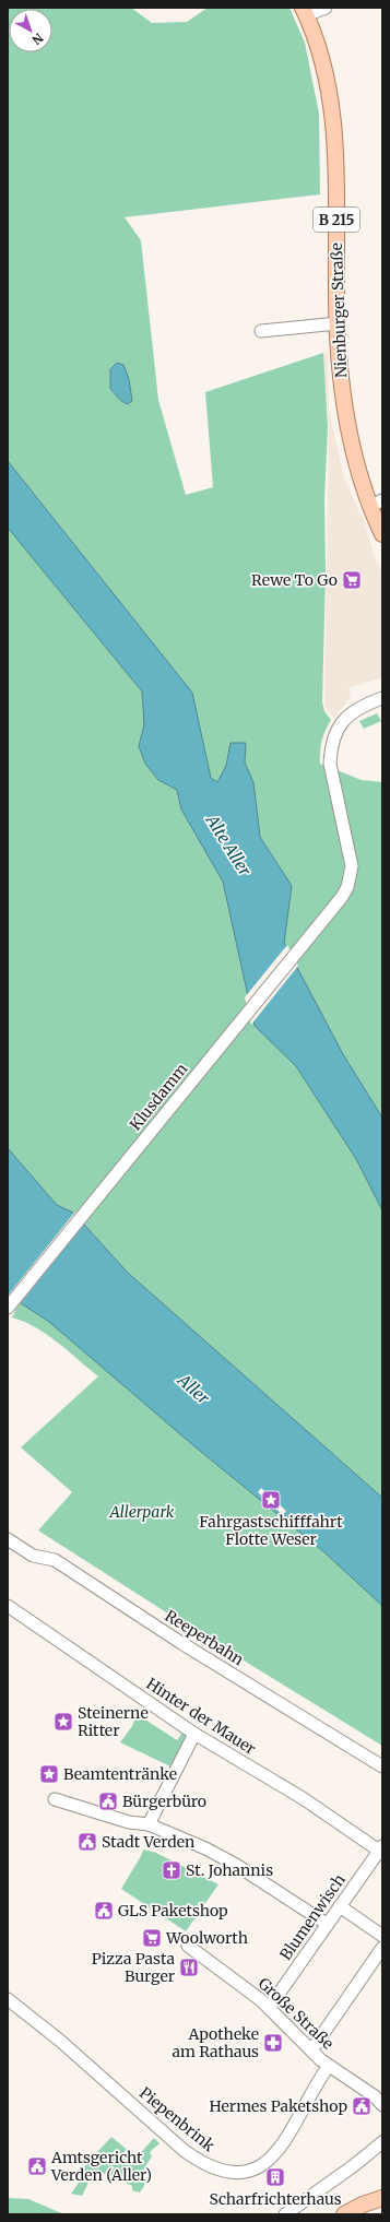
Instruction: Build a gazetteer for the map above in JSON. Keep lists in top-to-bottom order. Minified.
{"streets":{"main road":["B 215","Nienburger Straße"],"street":["Klusdamm","Reeperbahn","Hinter der Mauer","Blumenwisch","Große Straße","Piepenbrink"]},"crossings":[["Hinter der Mauer","Blumenwisch"],["Blumenwisch","Große Straße"],["Große Straße","Piepenbrink"]],"water":["Alte Aller","Aller"],"parks":["Allerpark"],"places":{"supermarket":["Rewe To Go","Woolworth"],"place":["Fahrgastschifffahrt Flotte Weser","Steinerne Ritter","Beamtentränke"],"public building":["Bürgerbüro","Stadt Verden","GLS Paketshop","Hermes Paketshop","Amtsgericht Verden (Aller)"],"church":["St. Johannis"],"restaurant":["Pizza Pasta Burger"],"pharmacy":["Apotheke am Rathaus"],"building":["Scharfrichterhaus"]},"north":"bottom right"}
